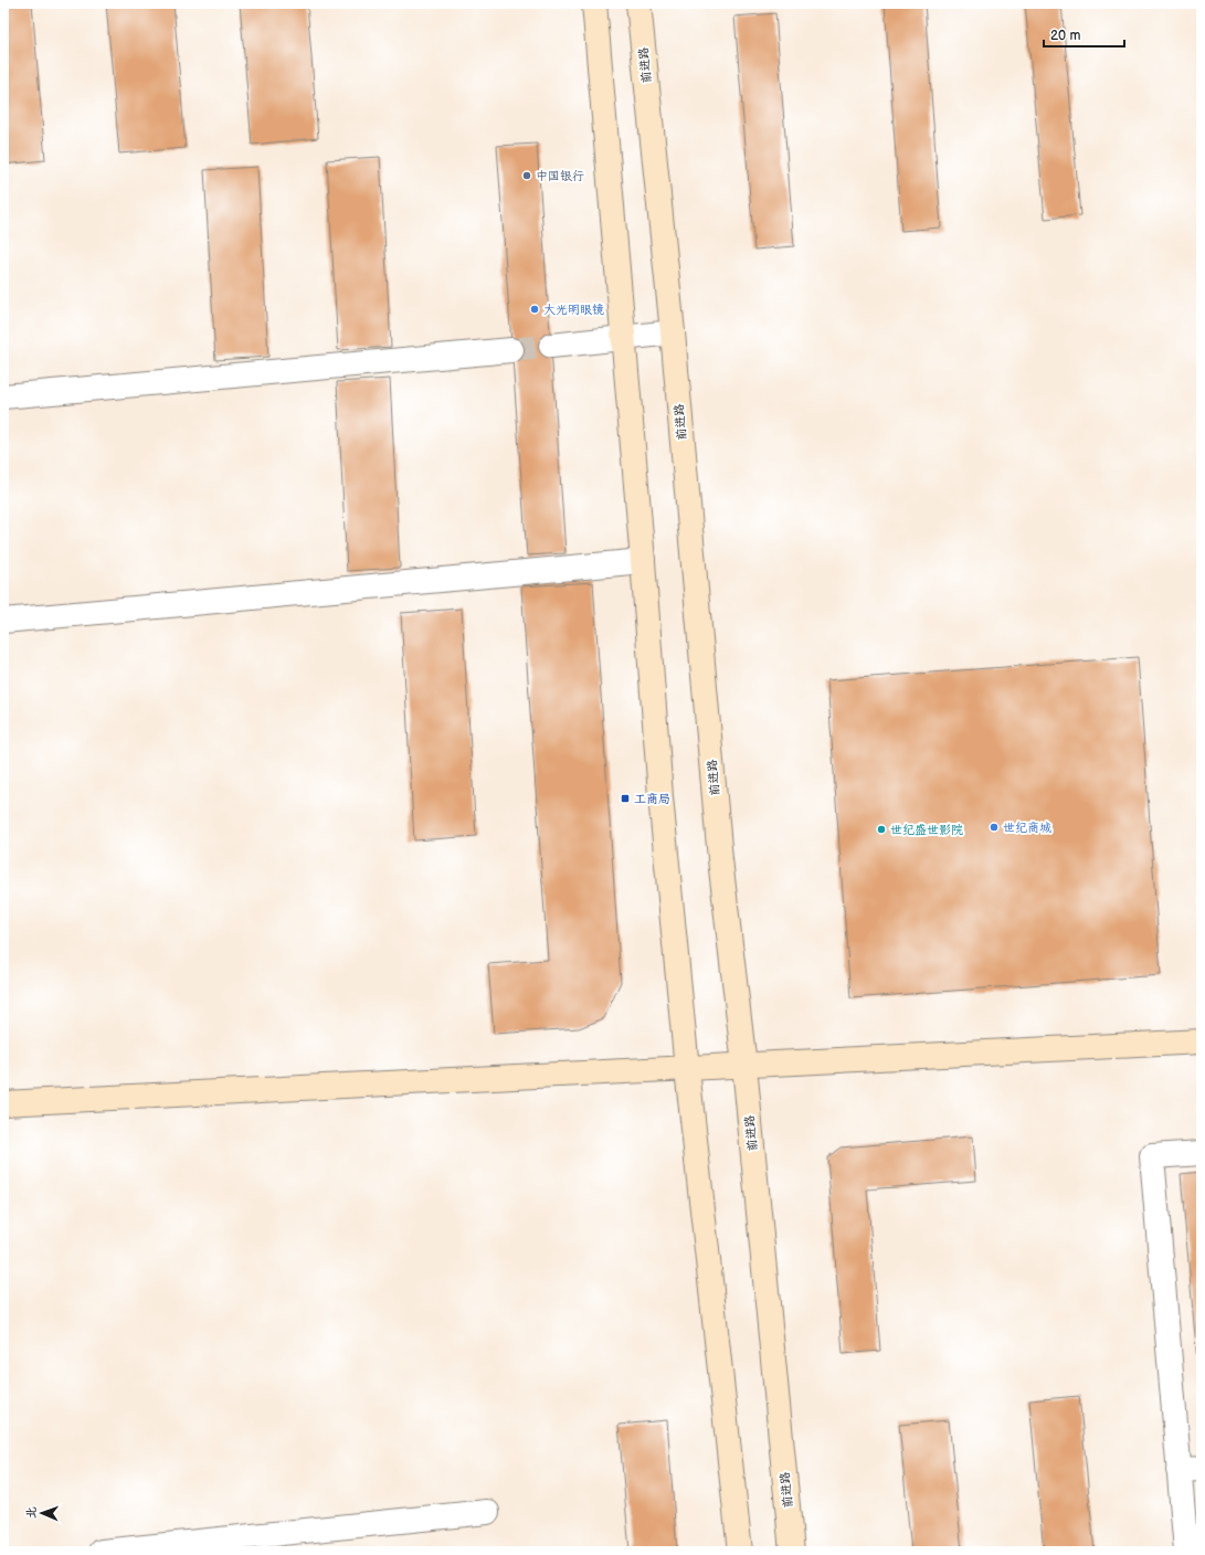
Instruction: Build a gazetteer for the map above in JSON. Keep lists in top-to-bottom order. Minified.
{"streets":{"main road":["前进路"]},"places":{"other":["中国银行","大光明眼镜","世纪商城","世纪盛世影院"],"transit":["工商局"]},"scale_bar":"20 m","north":"left"}
